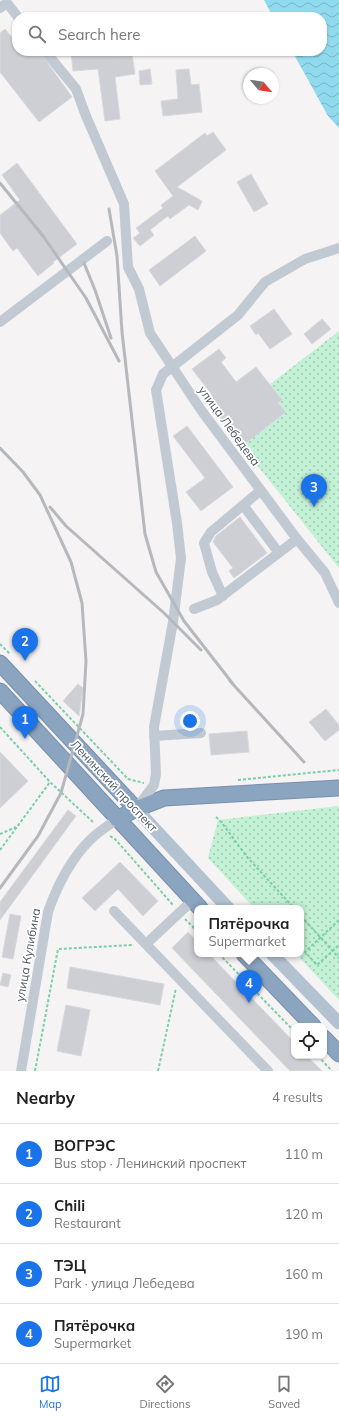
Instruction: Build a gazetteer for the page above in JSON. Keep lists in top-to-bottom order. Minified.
{"streets":{"highway":["Ленинский проспект"],"street":["улица Лебедева","улица Кулибина"]},"crossings":[["Ленинский проспект","улица Кулибина"]],"north":"bottom right","page":{"search":"Search here","pins":["3","2","1","4"],"popup":["Пятёрочка","Supermarket"],"heading":["Nearby","4 results"],"list":[{"mark":"1","name":"ВОГРЭС","note":"Bus stop · Ленинский проспект","value":"110 m"},{"mark":"2","name":"Chili","note":"Restaurant","value":"120 m"},{"mark":"3","name":"ТЭЦ","note":"Park · улица Лебедева","value":"160 m"},{"mark":"4","name":"Пятёрочка","note":"Supermarket","value":"190 m"}],"nav":["Map","Directions","Saved"]}}
